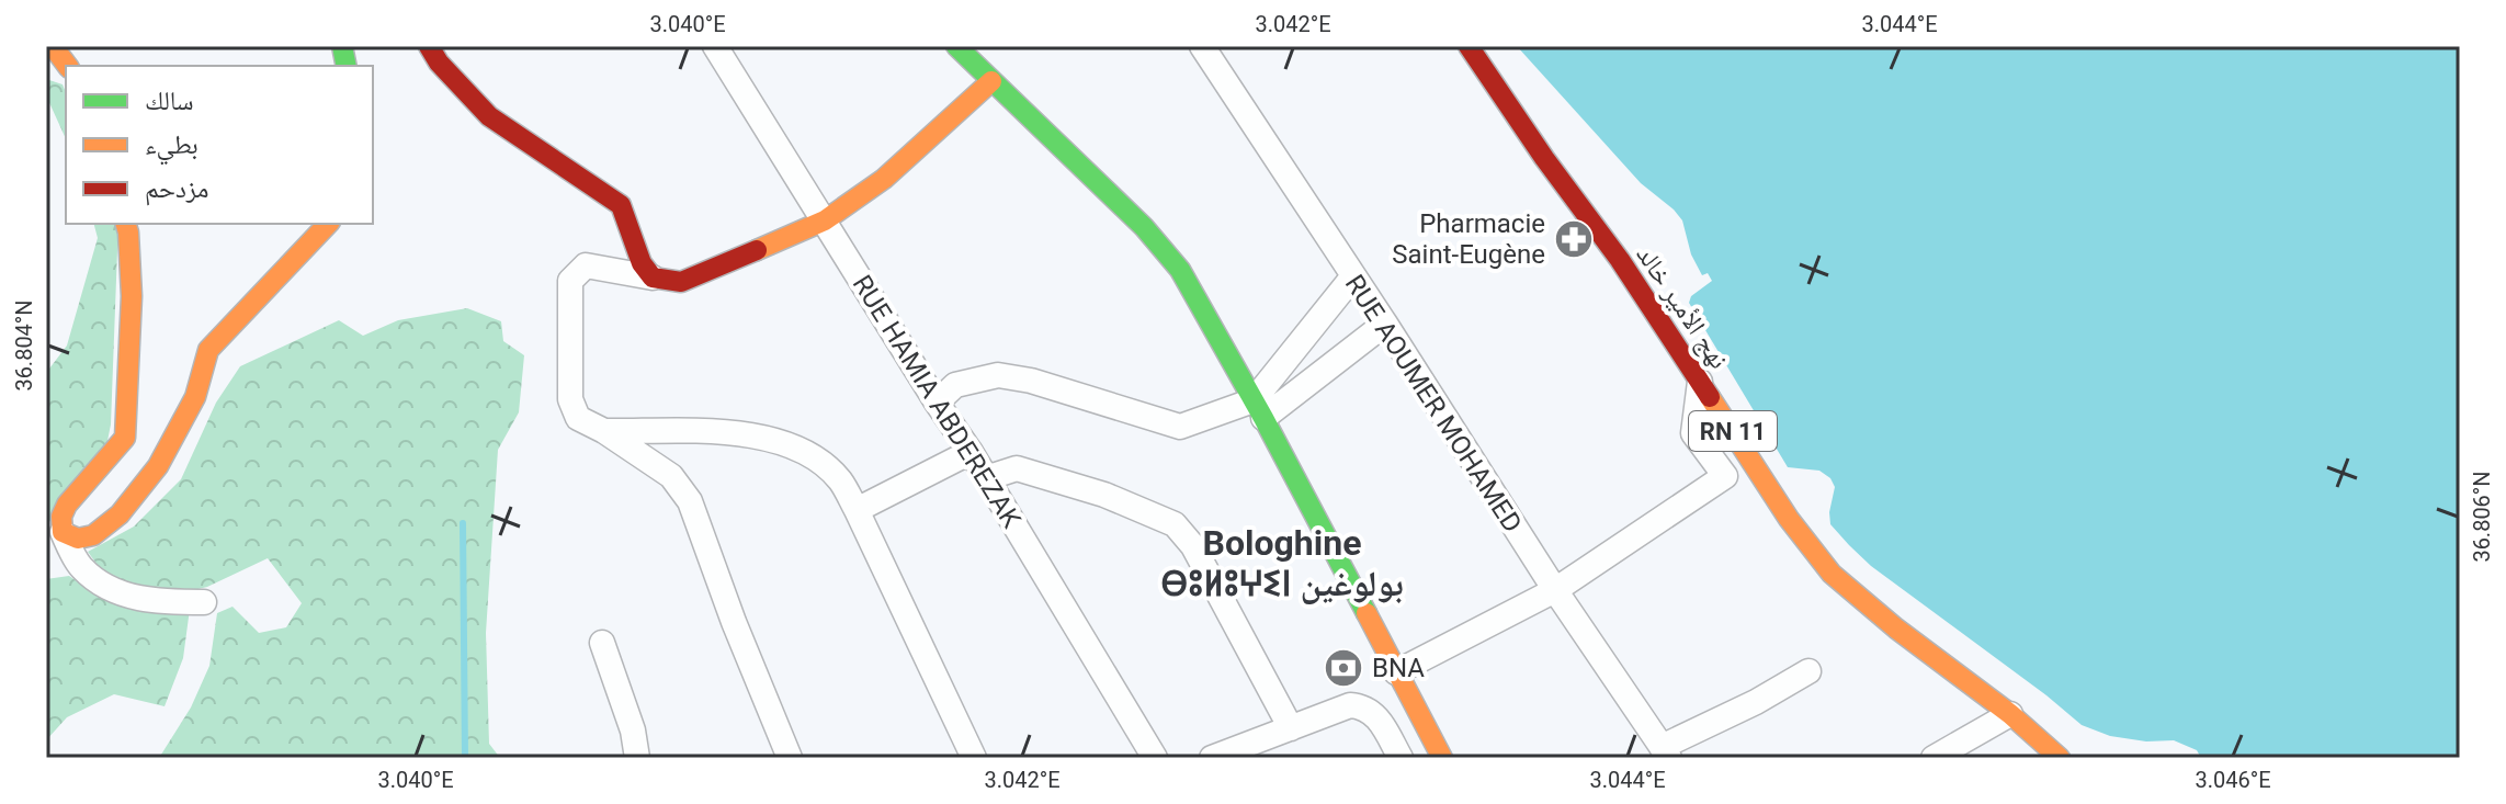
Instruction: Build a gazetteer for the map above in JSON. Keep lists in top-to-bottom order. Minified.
{"streets":{"main road":["نهج الأمير خالد","RN 11"],"street":["RUE HAMIA ABDEREZAK","RUE AOUMER MOHAMED"]},"districts":["Bologhine ⴱⵓⵍⵓⵖⵉⵏ بولوغين"],"places":{"pharmacy":["Pharmacie Saint-Eugène"],"bank":["BNA"]},"legend":["سالك","بطيء","مزدحم"],"coordinates":["3.040°E","3.042°E","3.044°E","36.804°N","36.806°N","3.046°E"]}
